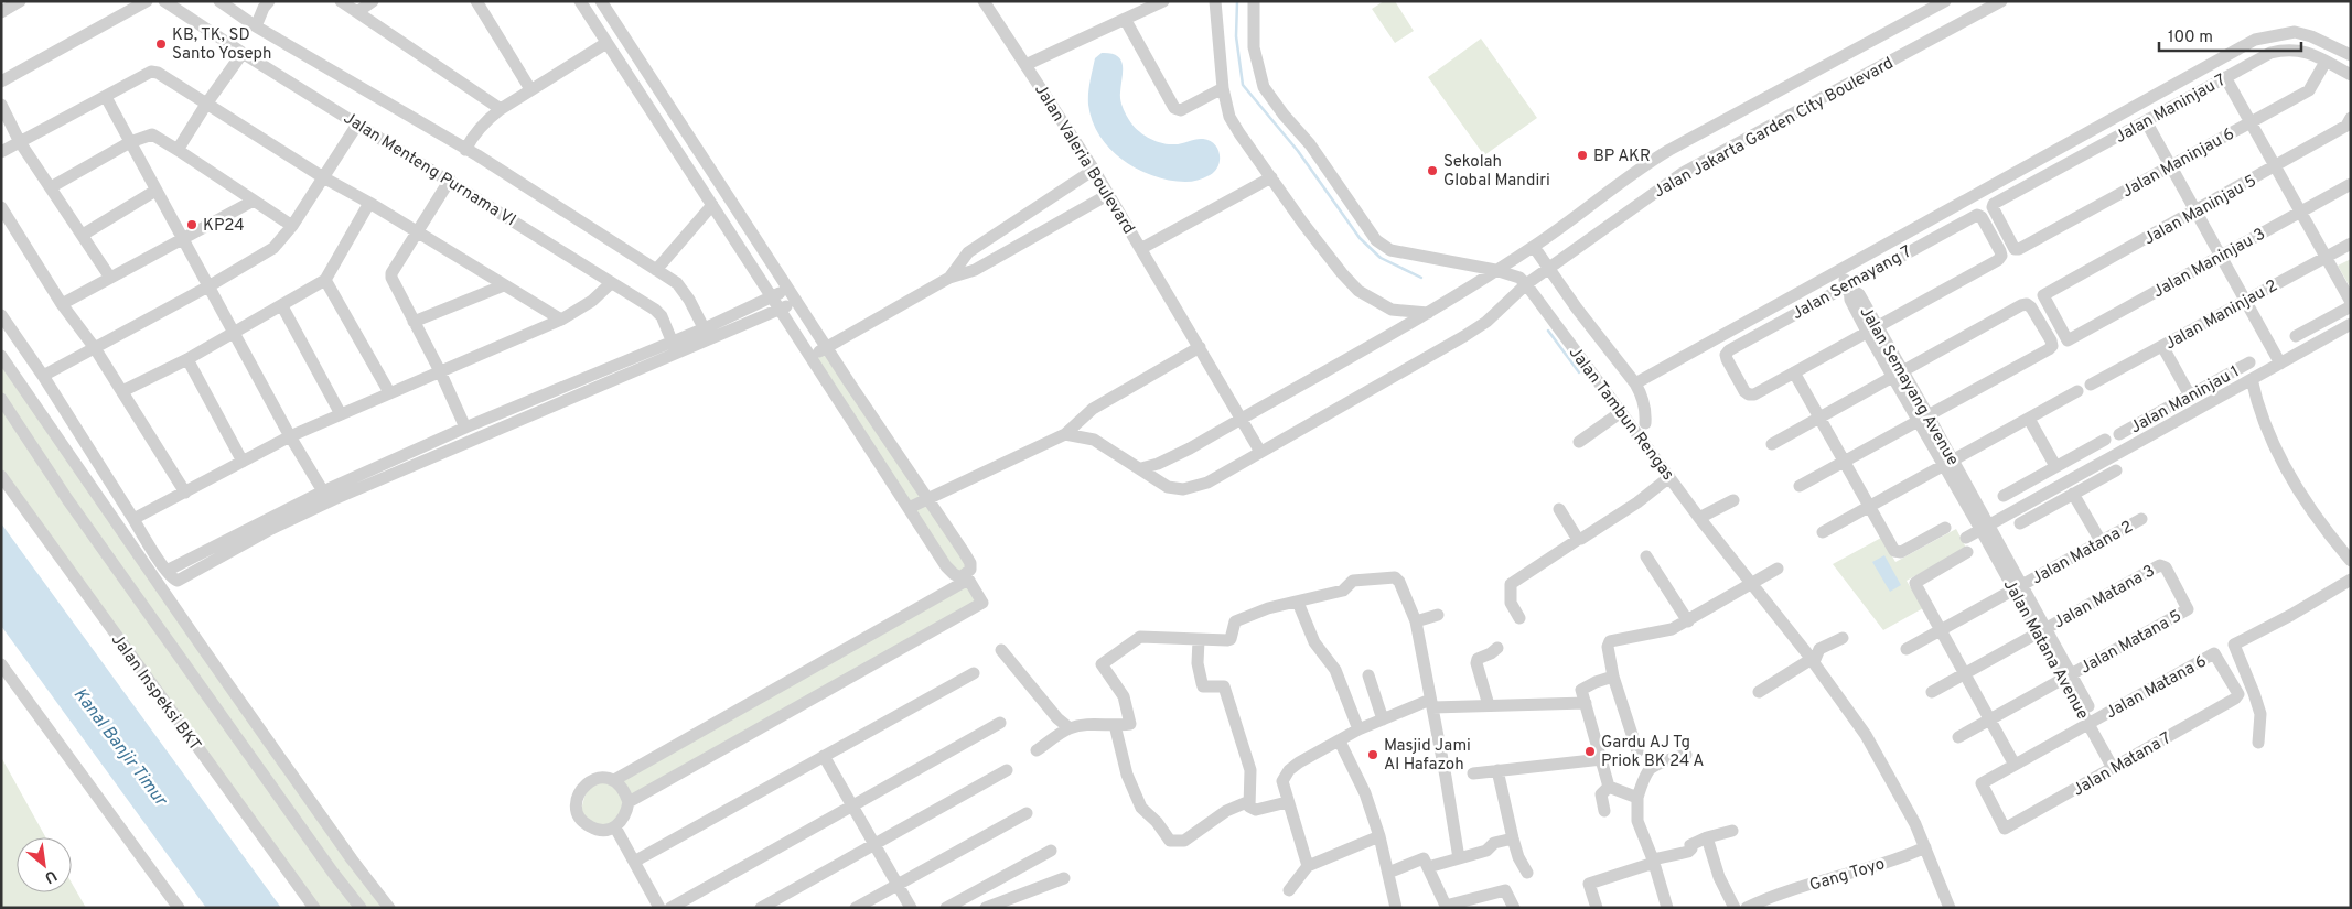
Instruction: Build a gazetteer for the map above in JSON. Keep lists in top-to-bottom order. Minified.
{"streets":{"street":["Jalan Maninjau 7","Jalan Jakarta Garden City Boulevard","Jalan Valeria Boulevard","Jalan Maninjau 6","Jalan Menteng Purnama VI","Jalan Maninjau 5","Jalan Maninjau 3","Jalan Semayang 7","Jalan Maninjau 2","Jalan Semayang Avenue","Jalan Maninjau 1","Jalan Tambun Rengas","Jalan Matana 2","Jalan Matana 3","Jalan Matana 5","Jalan Matana Avenue","Jalan Matana 6","Jalan Inspeksi BKT","Jalan Matana 7","Gang Toyo"]},"crossings":[["Jalan Maninjau 7","Jalan Maninjau 6"],["Jalan Jakarta Garden City Boulevard","Jalan Tambun Rengas"],["Jalan Maninjau 5","Jalan Maninjau 3"],["Jalan Semayang 7","Jalan Semayang Avenue"],["Jalan Semayang Avenue","Jalan Matana Avenue"],["Jalan Tambun Rengas","Gang Toyo"],["Jalan Matana 2","Jalan Matana Avenue"],["Jalan Matana 3","Jalan Matana 5"],["Jalan Matana 3","Jalan Matana Avenue"],["Jalan Matana 5","Jalan Matana Avenue"],["Jalan Matana Avenue","Jalan Matana 6"],["Jalan Matana Avenue","Jalan Matana 7"],["Jalan Matana 6","Jalan Matana 7"]],"water":["Kanal Banjir Timur"],"places":["KB, TK, SD Santo Yoseph","BP AKR","Sekolah Global Mandiri","KP24","Gardu AJ Tg Priok BK 24 A","Masjid Jami Al Hafazoh"],"scale_bar":"100 m","north":"bottom right"}
